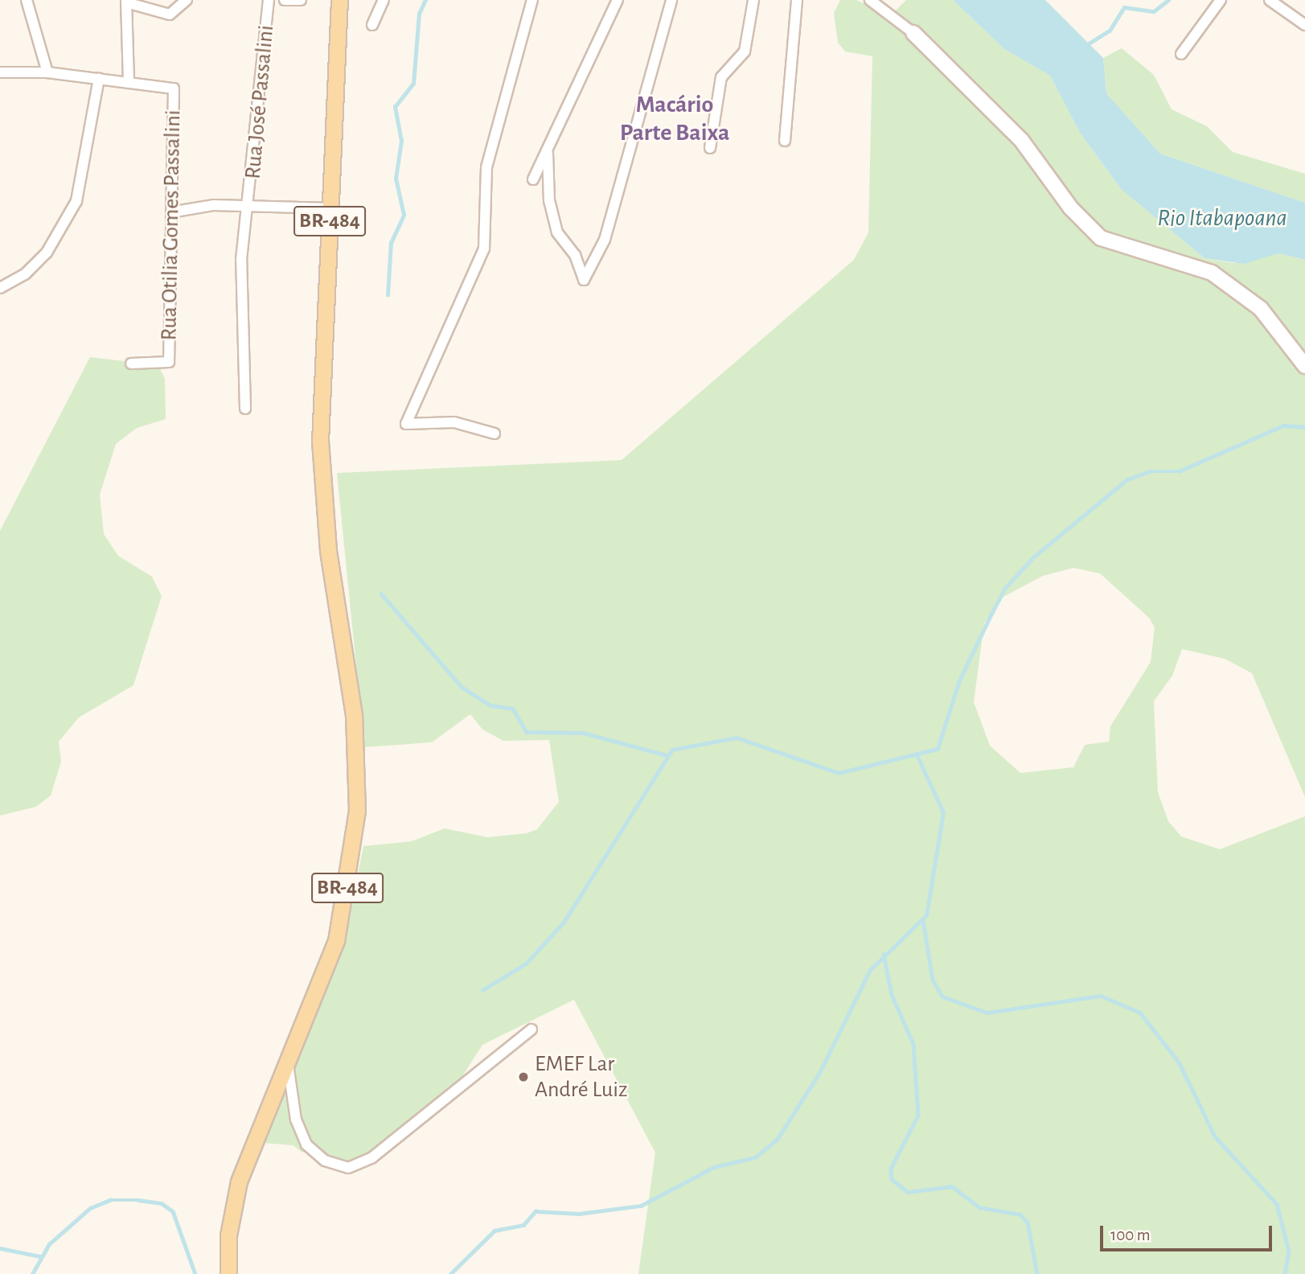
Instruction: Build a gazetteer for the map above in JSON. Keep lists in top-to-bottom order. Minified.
{"streets":{"main road":["BR-484"],"street":["Rua José Passalini","Rua Otilia Gomes Passalini"]},"districts":["Macário Parte Baixa"],"water":["Rio Itabapoana"],"places":["EMEF Lar André Luiz"],"scale_bar":"100 m"}
